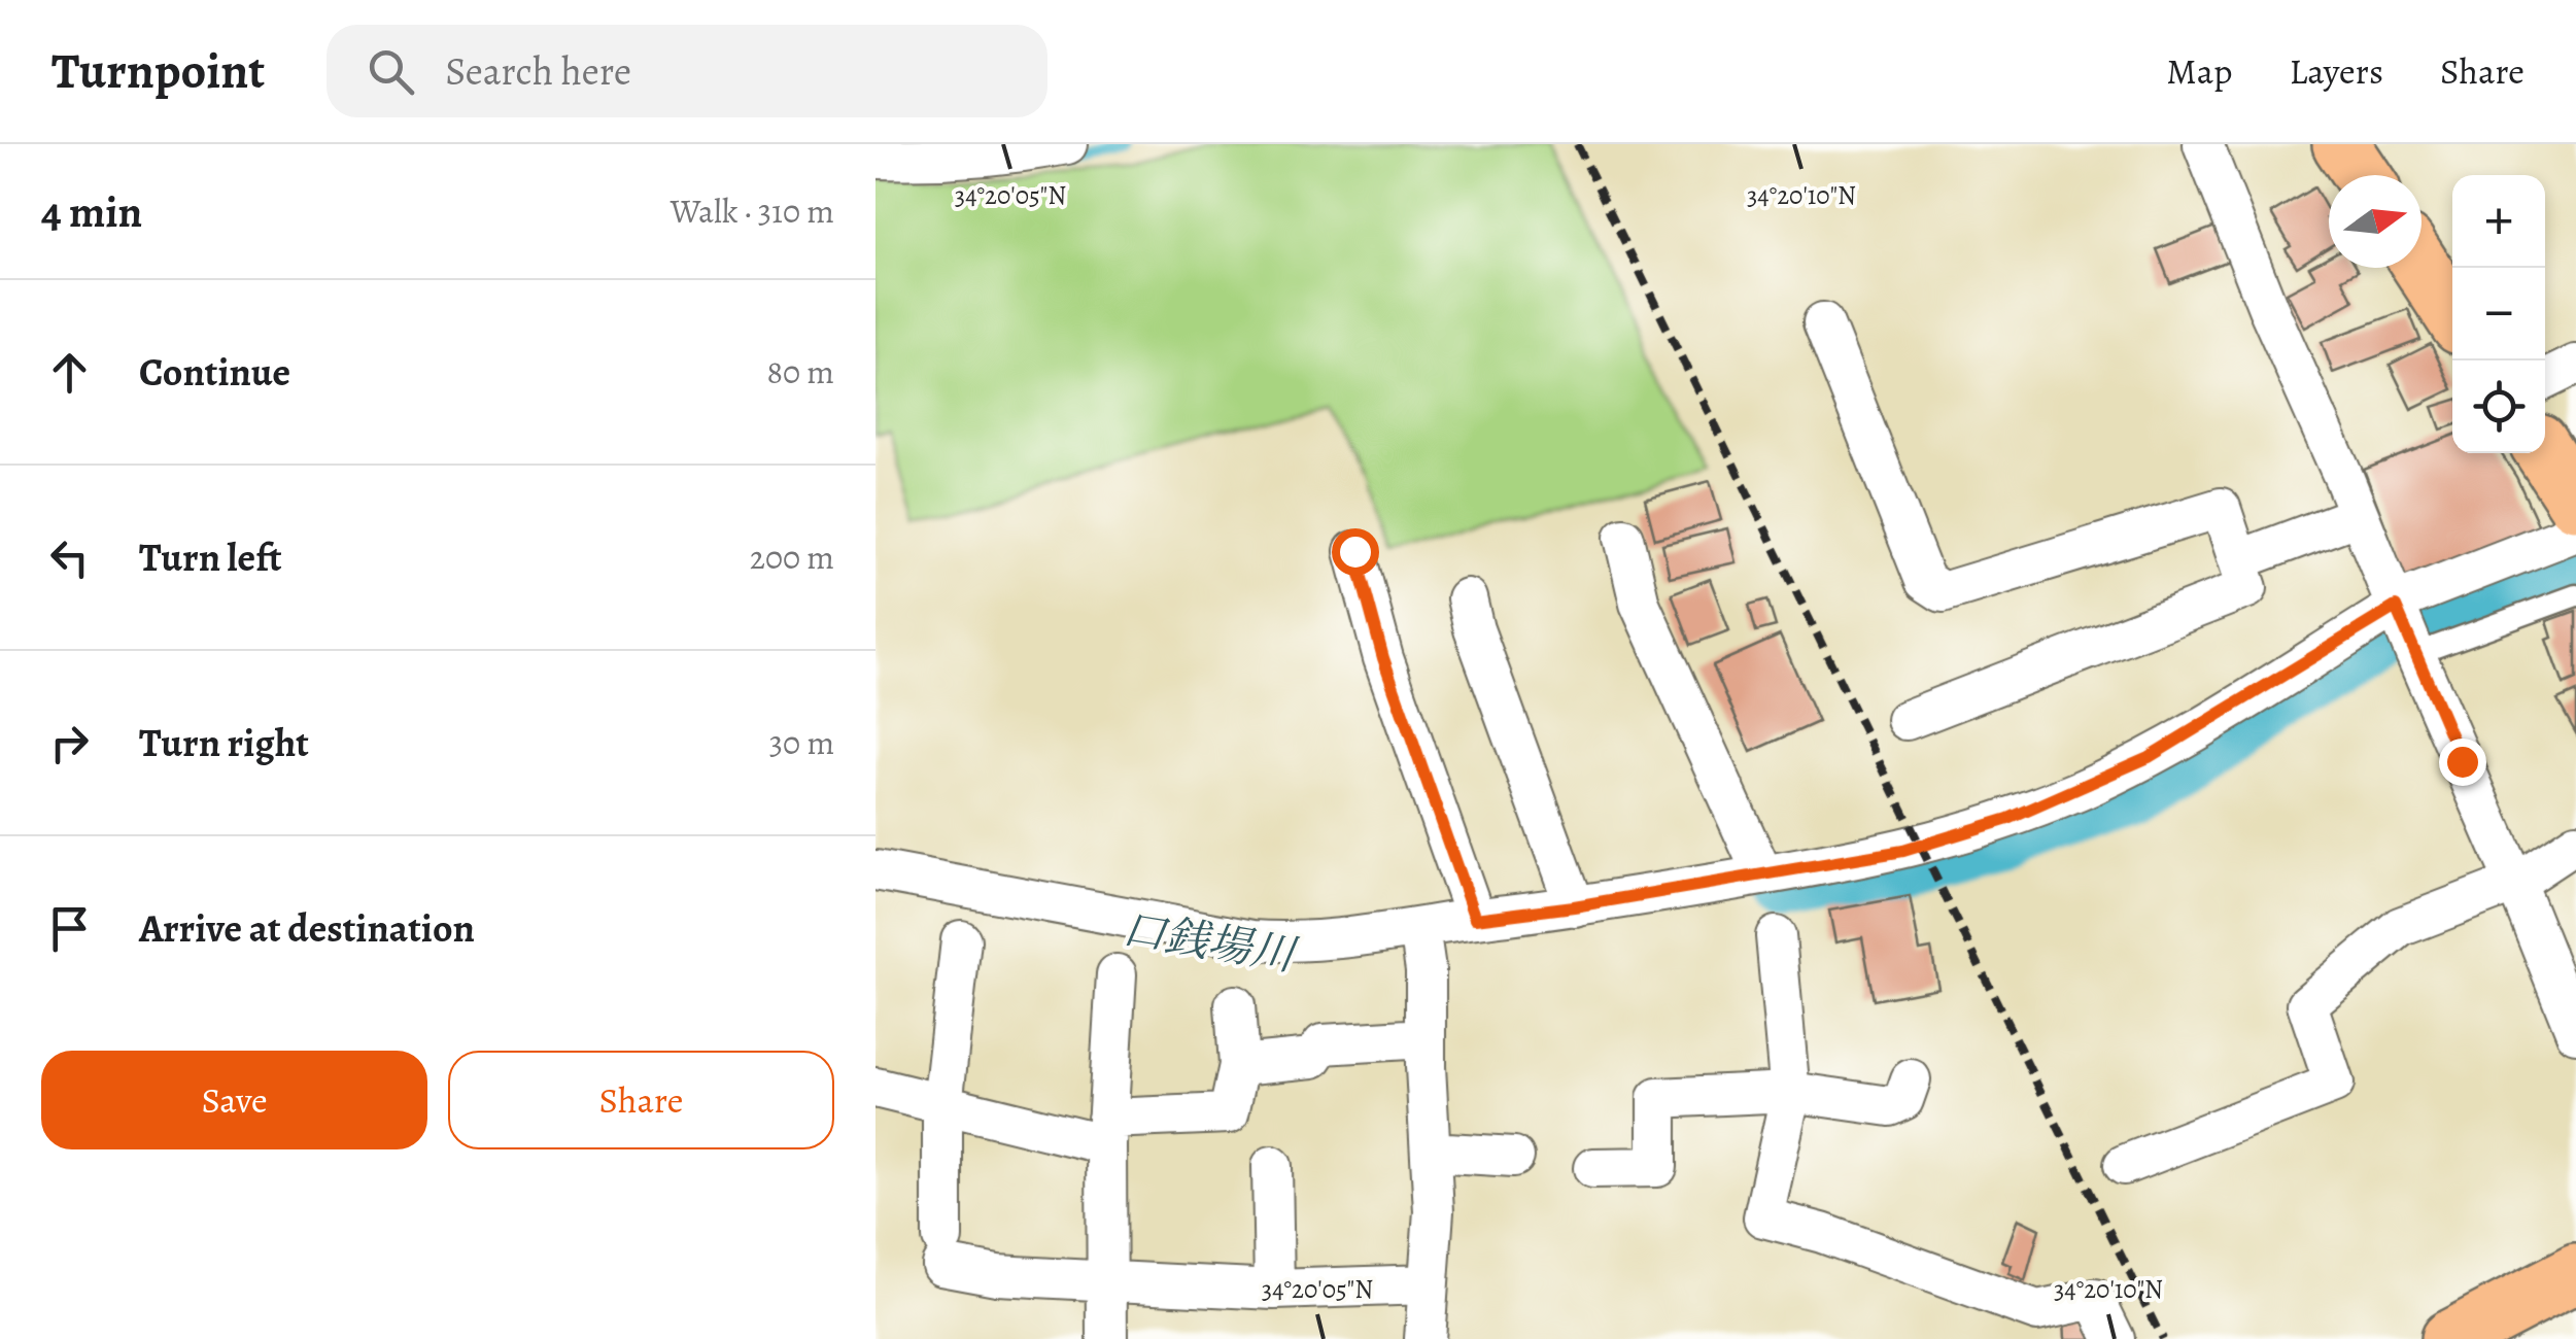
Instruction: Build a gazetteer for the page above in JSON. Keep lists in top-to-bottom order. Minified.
{"water":["口銭場川"],"north":"right","page":{"header":"Turnpoint","search":"Search here","nav":["Map","Layers","Share"],"heading":["4 min","Walk · 310 m"],"map_buttons":["+","−"],"list":[["Continue","80 m"],["Turn left","200 m"],["Turn right","30 m"],"Arrive at destination"],"buttons":["Save","Share"]},"coordinates":["34°20'05\"N","34°20'10\"N"]}
